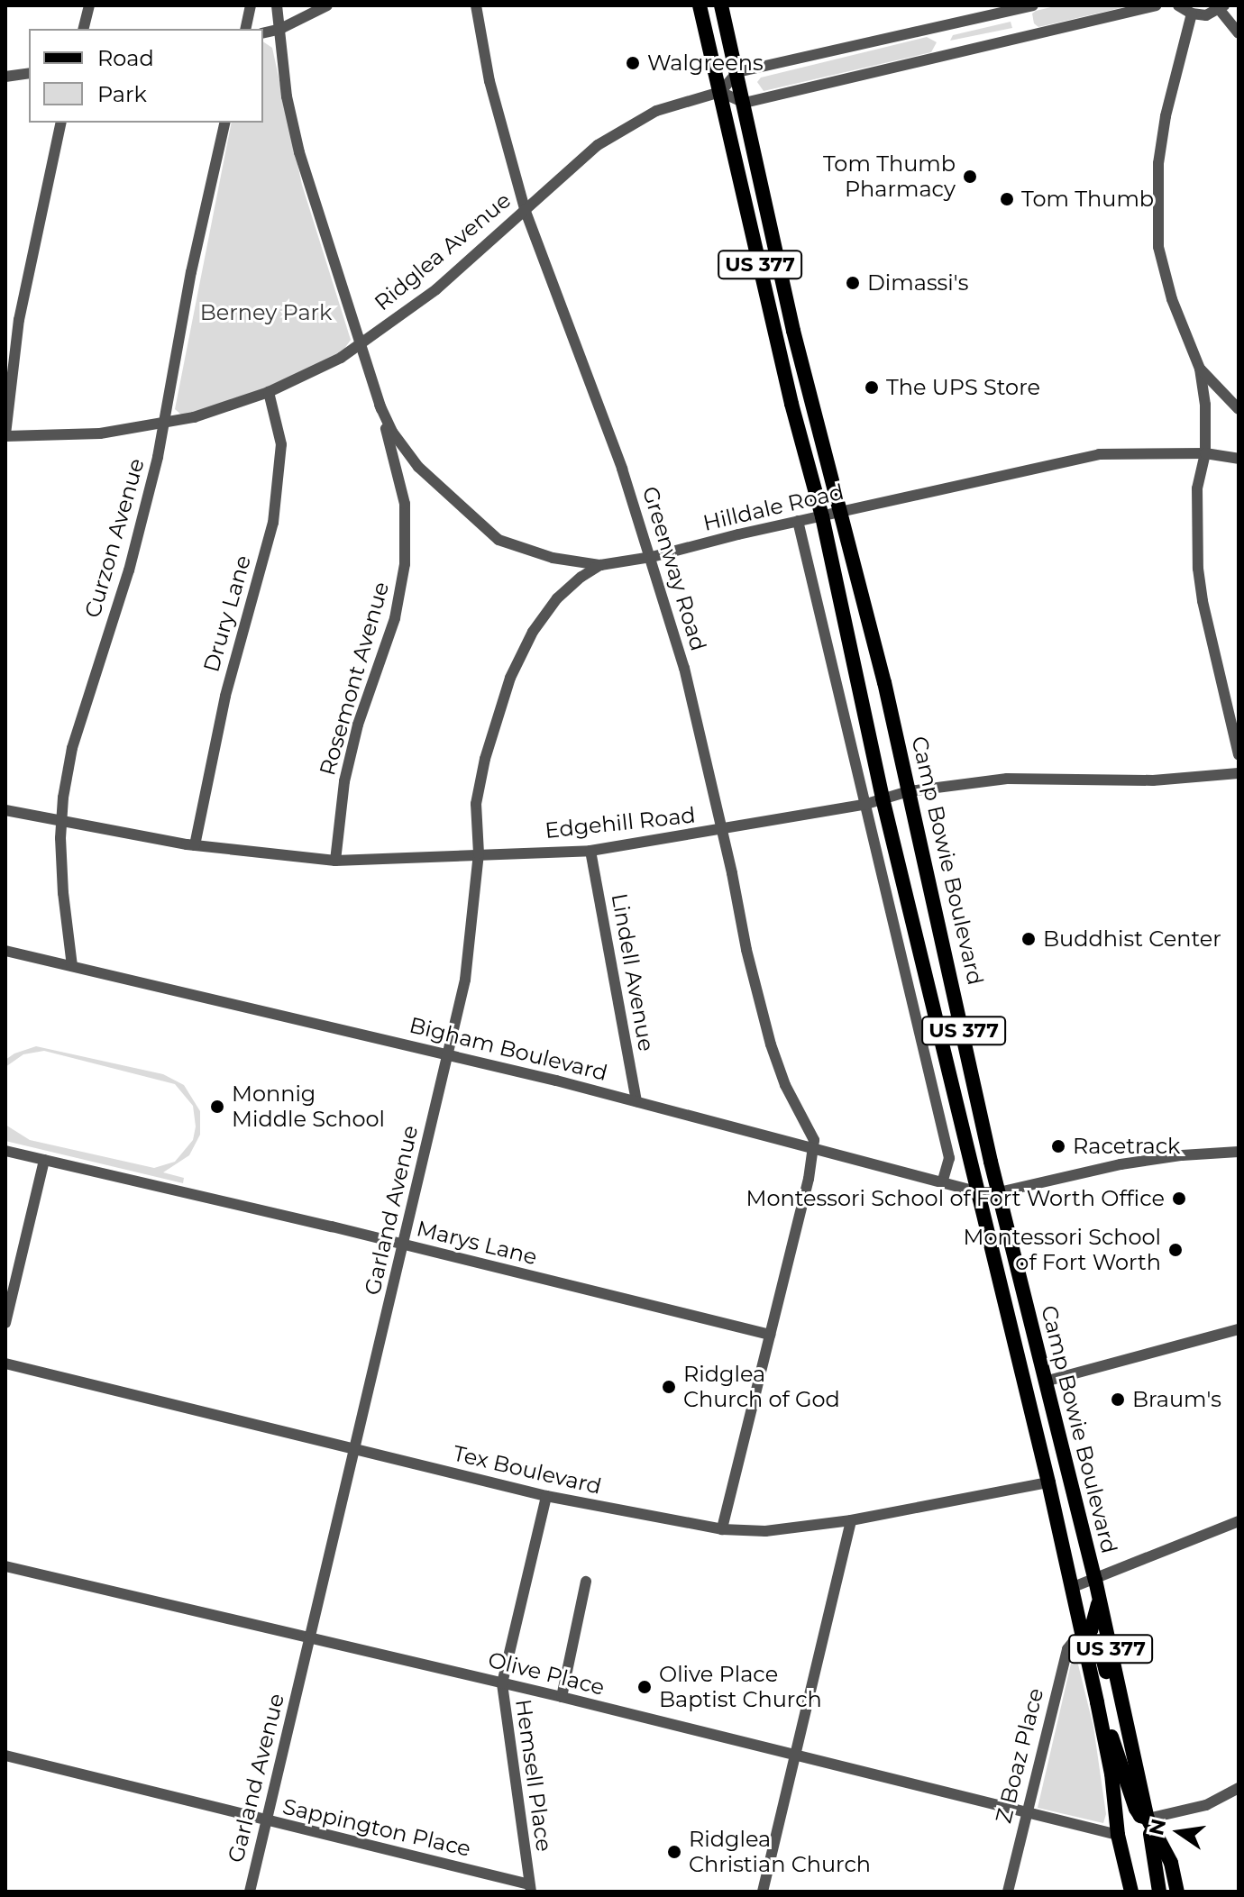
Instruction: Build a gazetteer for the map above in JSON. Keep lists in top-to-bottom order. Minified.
{"streets":{"main road":["US 377","Camp Bowie Boulevard"],"street":["Ridglea Avenue","Hilldale Road","Curzon Avenue","Greenway Road","Drury Lane","Rosemont Avenue","Edgehill Road","Lindell Avenue","Bigham Boulevard","Garland Avenue","Marys Lane","Tex Boulevard","Olive Place","Z Boaz Place","Hemsell Place","Sappington Place"]},"crossings":[["Ridglea Avenue","Curzon Avenue"],["Ridglea Avenue","Greenway Road"],["Ridglea Avenue","Drury Lane"],["Ridglea Avenue","Rosemont Avenue"],["Ridglea Avenue","Camp Bowie Boulevard"],["Hilldale Road","Greenway Road"],["Hilldale Road","Rosemont Avenue"],["Hilldale Road","Camp Bowie Boulevard"],["Hilldale Road","Garland Avenue"],["Curzon Avenue","Edgehill Road"],["Curzon Avenue","Bigham Boulevard"],["Greenway Road","Edgehill Road"],["Greenway Road","Bigham Boulevard"],["Drury Lane","Edgehill Road"],["Rosemont Avenue","Edgehill Road"],["Edgehill Road","Camp Bowie Boulevard"],["Edgehill Road","Lindell Avenue"],["Edgehill Road","Garland Avenue"],["Camp Bowie Boulevard","Bigham Boulevard"],["Camp Bowie Boulevard","Tex Boulevard"],["Camp Bowie Boulevard","Olive Place"],["Camp Bowie Boulevard","Z Boaz Place"],["Lindell Avenue","Bigham Boulevard"],["Bigham Boulevard","Garland Avenue"],["Garland Avenue","Marys Lane"],["Garland Avenue","Tex Boulevard"],["Garland Avenue","Olive Place"],["Garland Avenue","Sappington Place"],["Tex Boulevard","Hemsell Place"],["Olive Place","Z Boaz Place"],["Olive Place","Hemsell Place"],["Hemsell Place","Sappington Place"]],"parks":["Berney Park"],"places":["Walgreens","Tom Thumb Pharmacy","Tom Thumb","Dimassi's","The UPS Store","Buddhist Center","Monnig Middle School","Racetrack","Montessori School of Fort Worth Office","Montessori School of Fort Worth","Ridglea Church of God","Braum's","Olive Place Baptist Church","Ridglea Christian Church"],"legend":["Road","Park"],"north":"left"}
